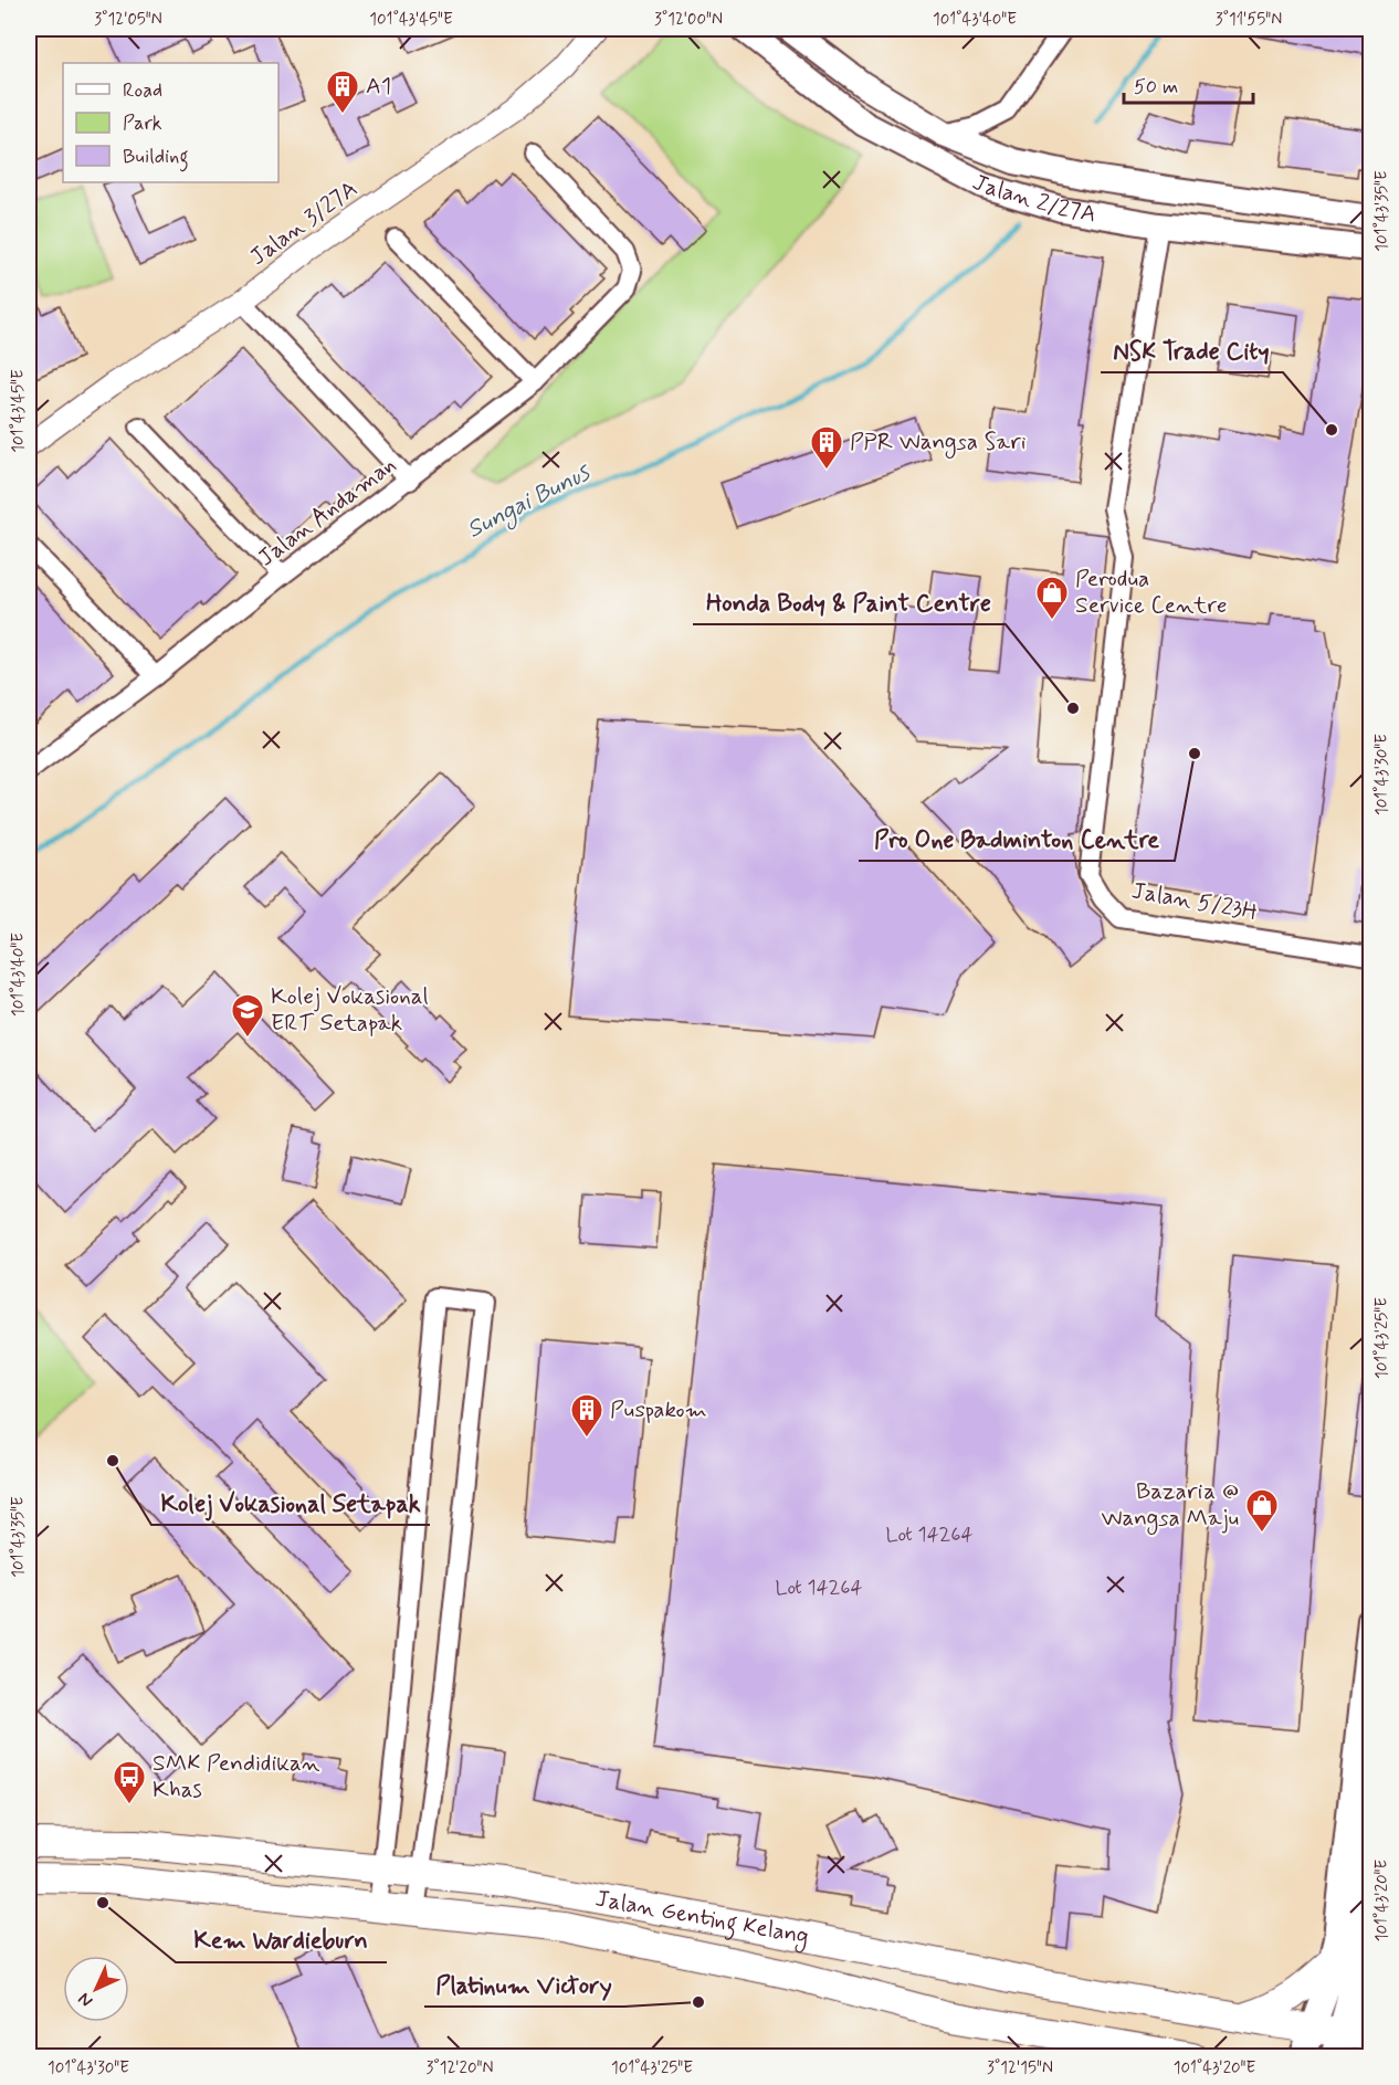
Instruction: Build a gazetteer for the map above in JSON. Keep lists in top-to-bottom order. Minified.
{"streets":{"main road":["Jalan 2/27A","Jalan Genting Kelang"],"street":["Jalan 3/27A","Jalan Andaman","Jalan 5/23H"]},"crossings":[["Jalan 2/27A","Jalan 5/23H"]],"water":["Sungai Bunus"],"places":{"building":["A1","PPR Wangsa Sari","Puspakom"],"other":["NSK Trade City","Honda Body & Paint Centre","Pro One Badminton Centre","Kolej Vokasional Setapak","Kem Wardieburn","Platinum Victory"],"shop":["Perodua Service Centre","Bazaria @ Wangsa Maju"],"school or university":["Kolej Vokasional ERT Setapak"],"bus stop":["SMK Pendidikan Khas"]},"house_numbers":["Lot 14264","Lot 14264"],"legend":["Road","Park","Building"],"scale_bar":"50 m","north":"bottom left","coordinates":["3°12'05\"N","101°43'45\"E","3°12'00\"N","101°43'40\"E","3°11'55\"N","101°43'35\"E","101°43'30\"E","101°43'25\"E","101°43'20\"E","3°12'20\"N","3°12'15\"N"]}
